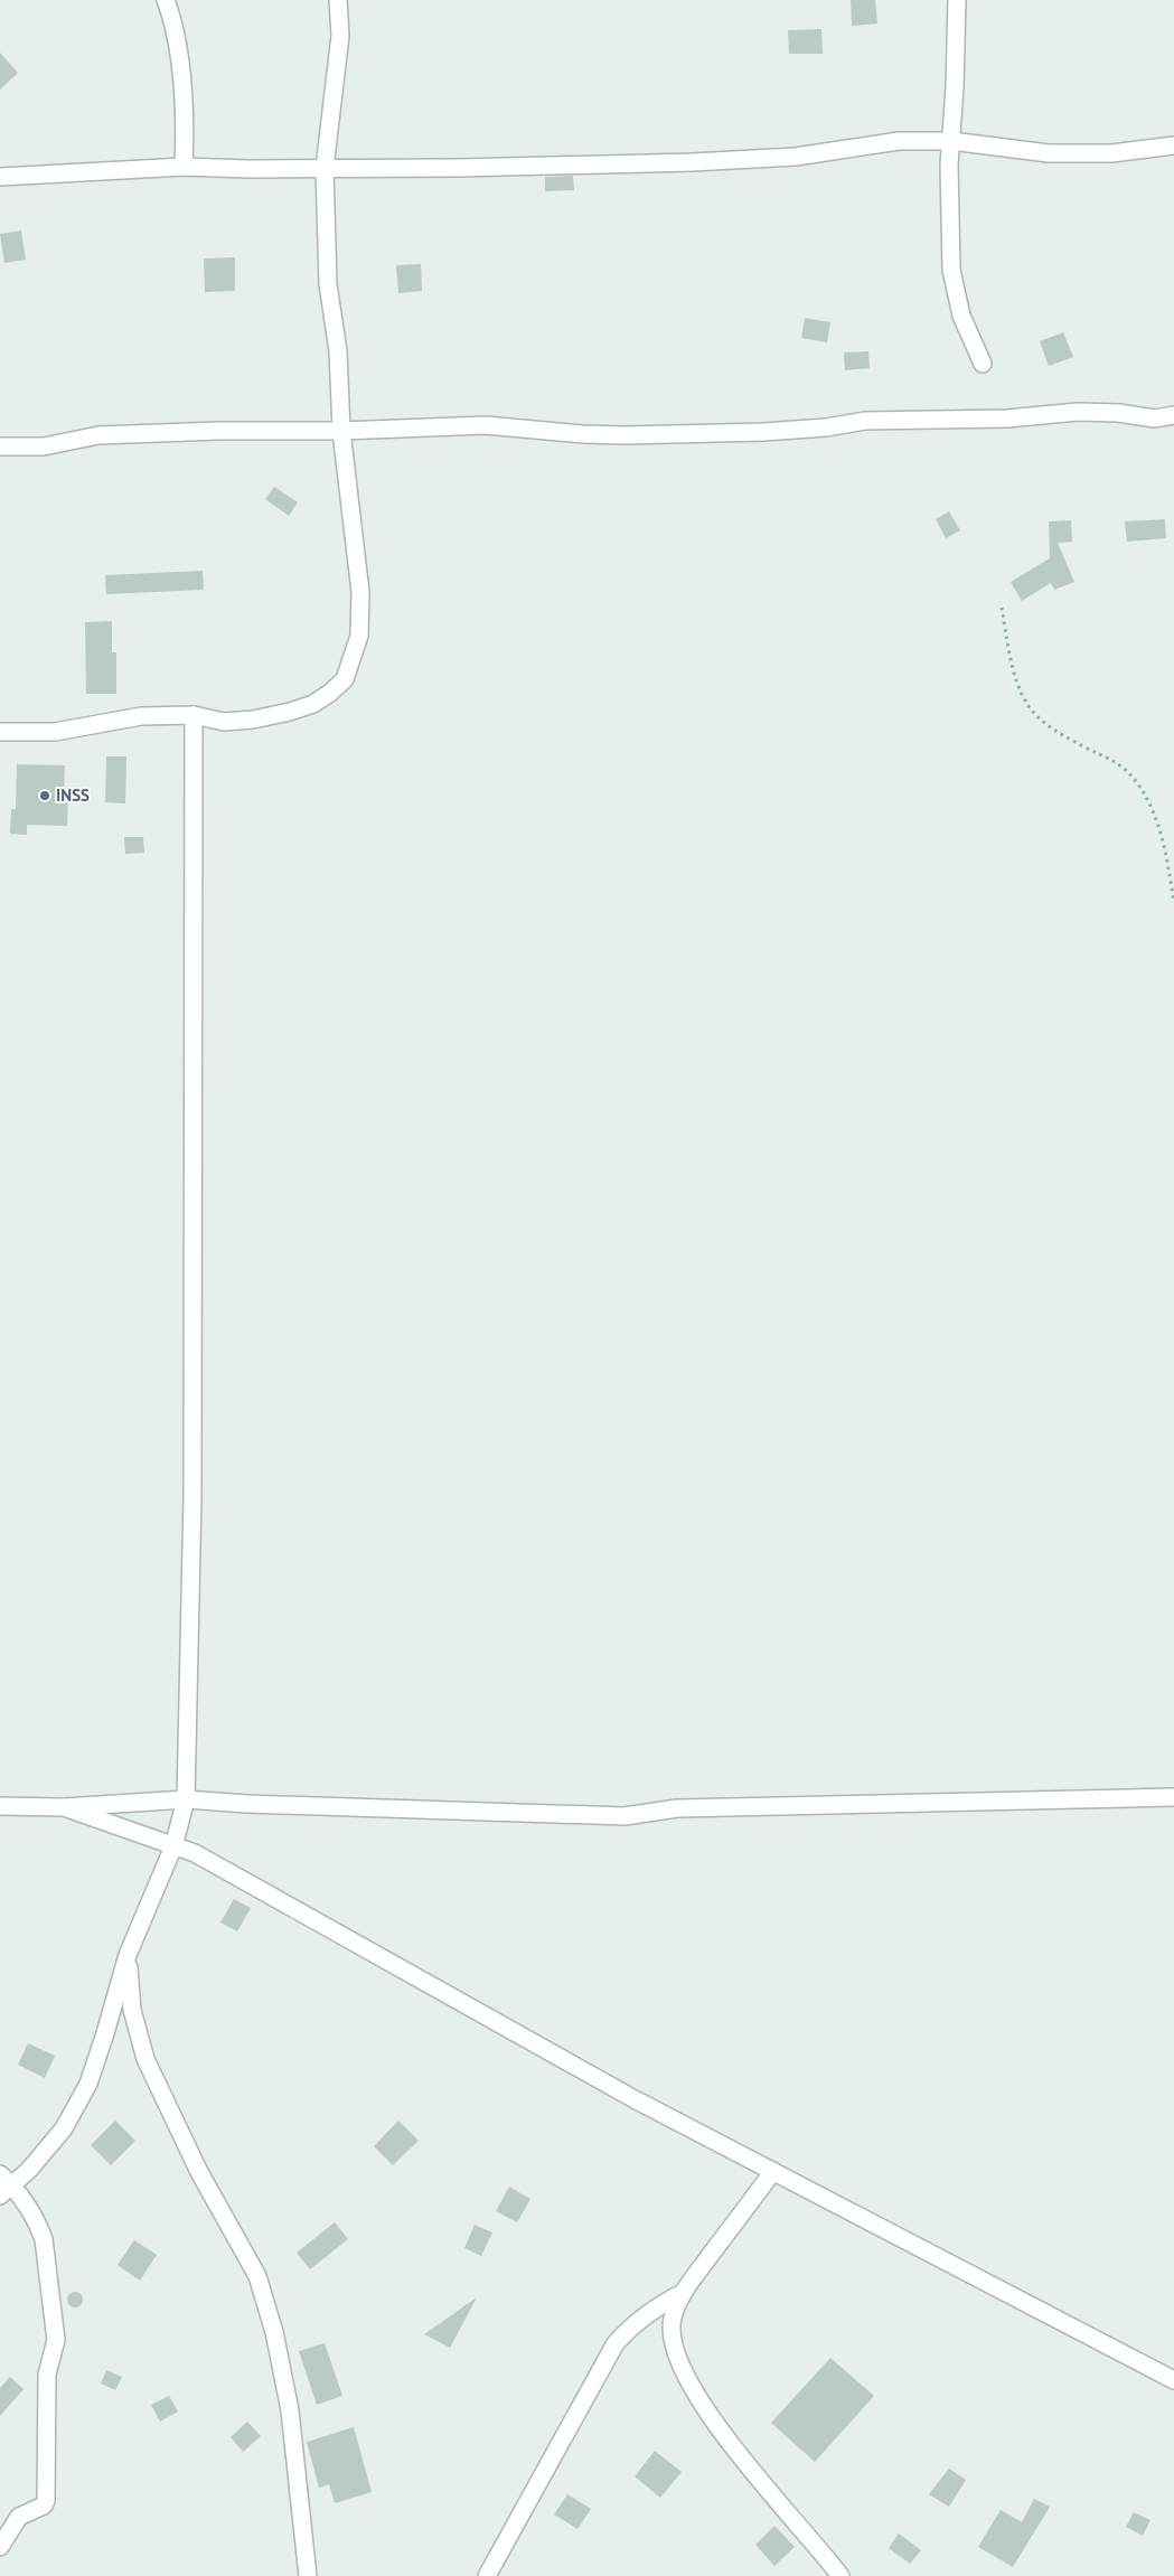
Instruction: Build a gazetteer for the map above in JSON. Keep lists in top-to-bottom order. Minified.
{"places":["INSS"]}
